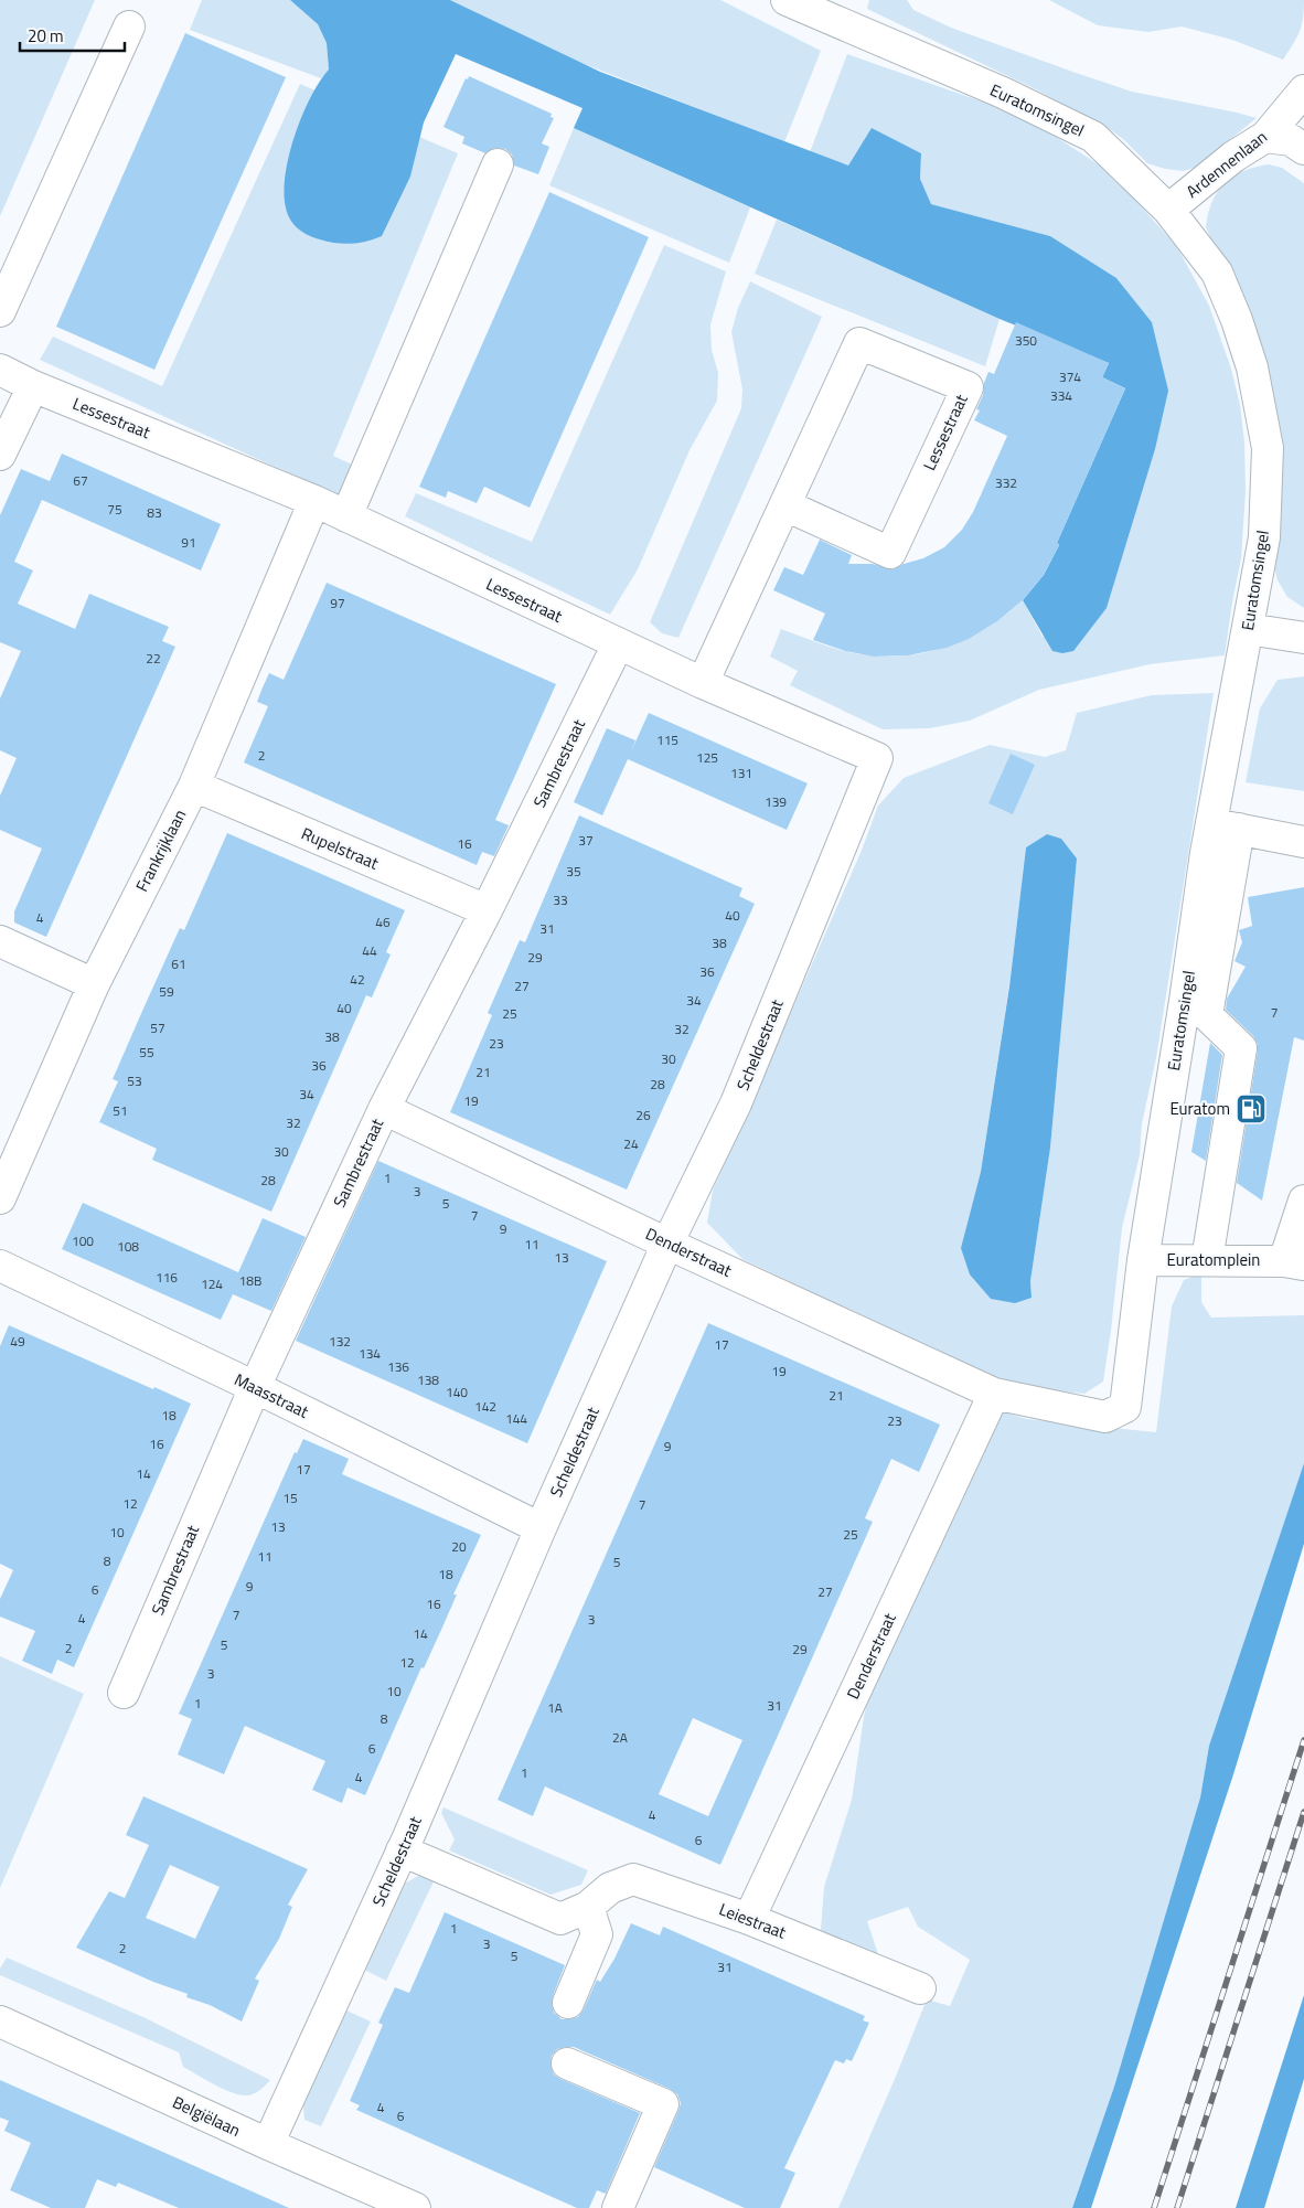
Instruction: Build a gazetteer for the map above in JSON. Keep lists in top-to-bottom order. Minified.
{"streets":{"street":["Euratomsingel","Ardennenlaan","Lessestraat","Sambrestraat","Rupelstraat","Frankrijklaan","Scheldestraat","Denderstraat","Euratomplein","Maasstraat","Leiestraat","Belgiëlaan"]},"crossings":[["Euratomsingel","Ardennenlaan"],["Euratomsingel","Denderstraat"],["Euratomsingel","Euratomplein"],["Lessestraat","Sambrestraat"],["Lessestraat","Frankrijklaan"],["Lessestraat","Scheldestraat"],["Sambrestraat","Rupelstraat"],["Sambrestraat","Denderstraat"],["Sambrestraat","Maasstraat"],["Rupelstraat","Frankrijklaan"],["Scheldestraat","Denderstraat"],["Scheldestraat","Maasstraat"],["Scheldestraat","Leiestraat"],["Scheldestraat","Belgiëlaan"],["Denderstraat","Leiestraat"]],"places":{"fuel station":["Euratom"]},"house_numbers":["350","374","334","67","332","75","83","91","97","22","115","2","125","131","139","37","16","35","33","40","4","46","31","38","44","29","61","36","42","27","59","34","40","7","25","57","32","38","23","55","30","36","21","53","28","34","19","51","26","32","24","30","1","28","3","5","7","9","100","11","108","13","116","18B","124","49","132","17","134","136","19","138","140","21","142","18","144","23","16","9","17","14","15","12","7","13","10","25","20","11","8","5","18","9","6","27","16","7","4","3","14","5","2","29","12","3","10","1","31","1A","8","2A","6","1","4","4","6","1","3","2","5","31","4","6"],"scale_bar":"20 m"}
